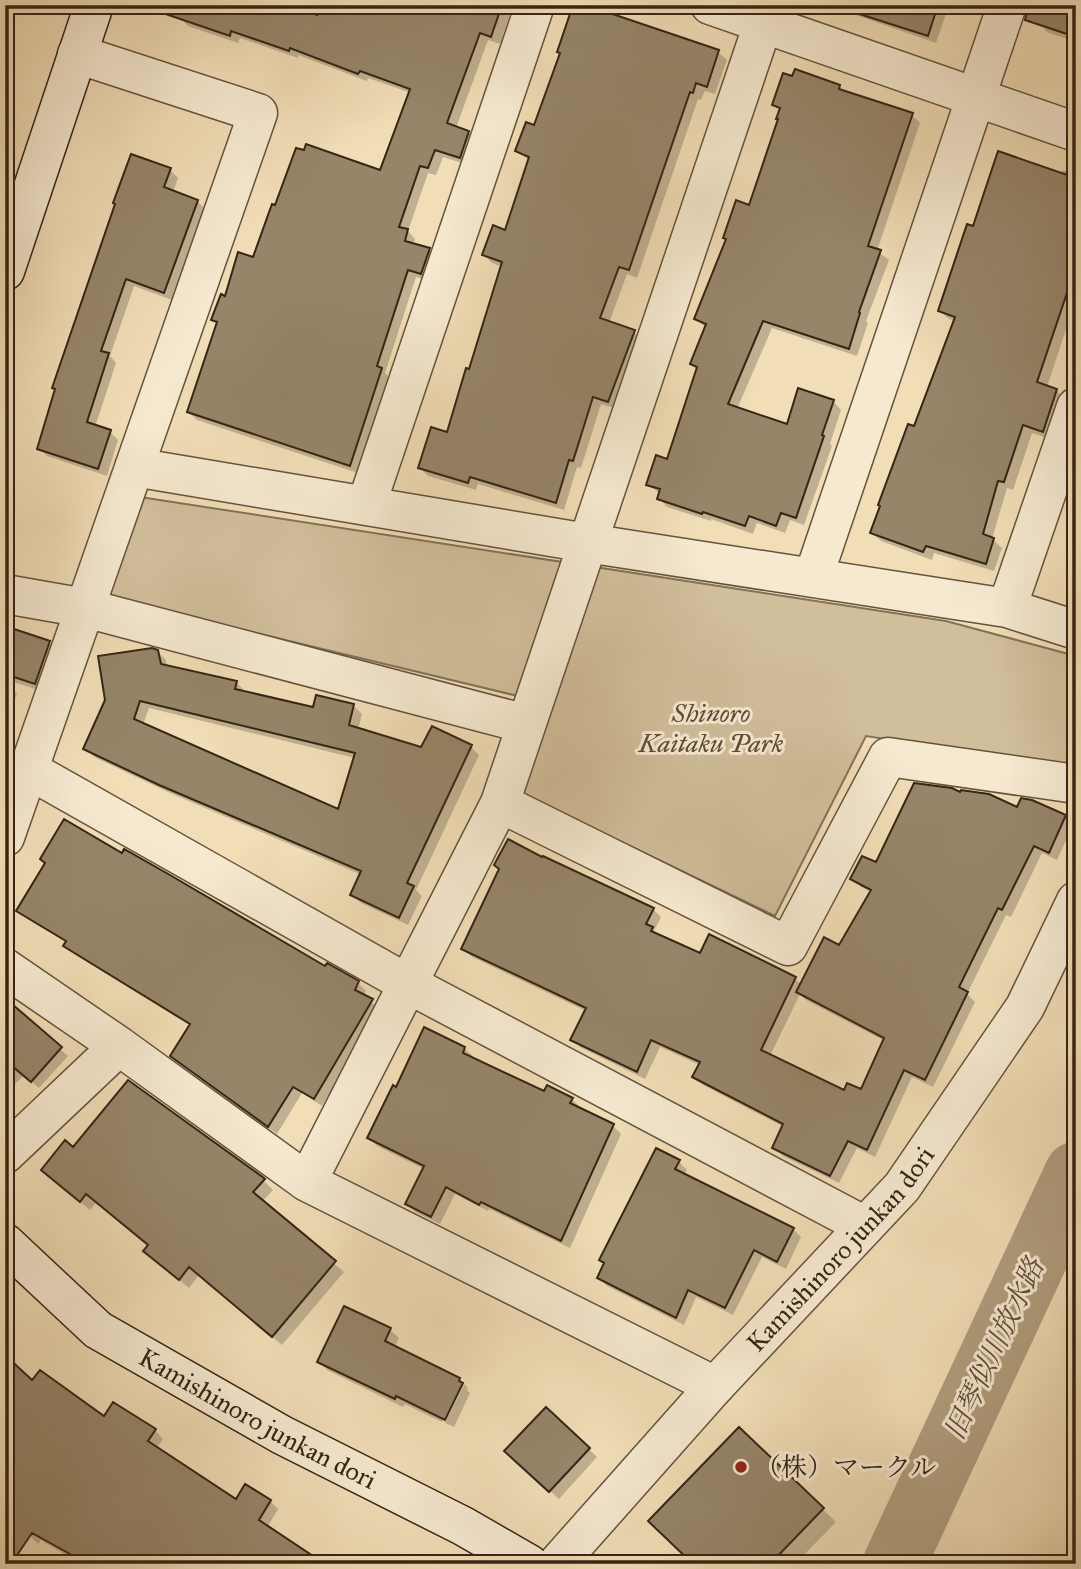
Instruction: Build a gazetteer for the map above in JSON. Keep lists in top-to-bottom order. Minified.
{"streets":{"street":["Kamishinoro junkan dori"]},"water":["旧琴似川放水路"],"parks":["Shinoro Kaitaku Park"],"places":["（株）マークル"]}
